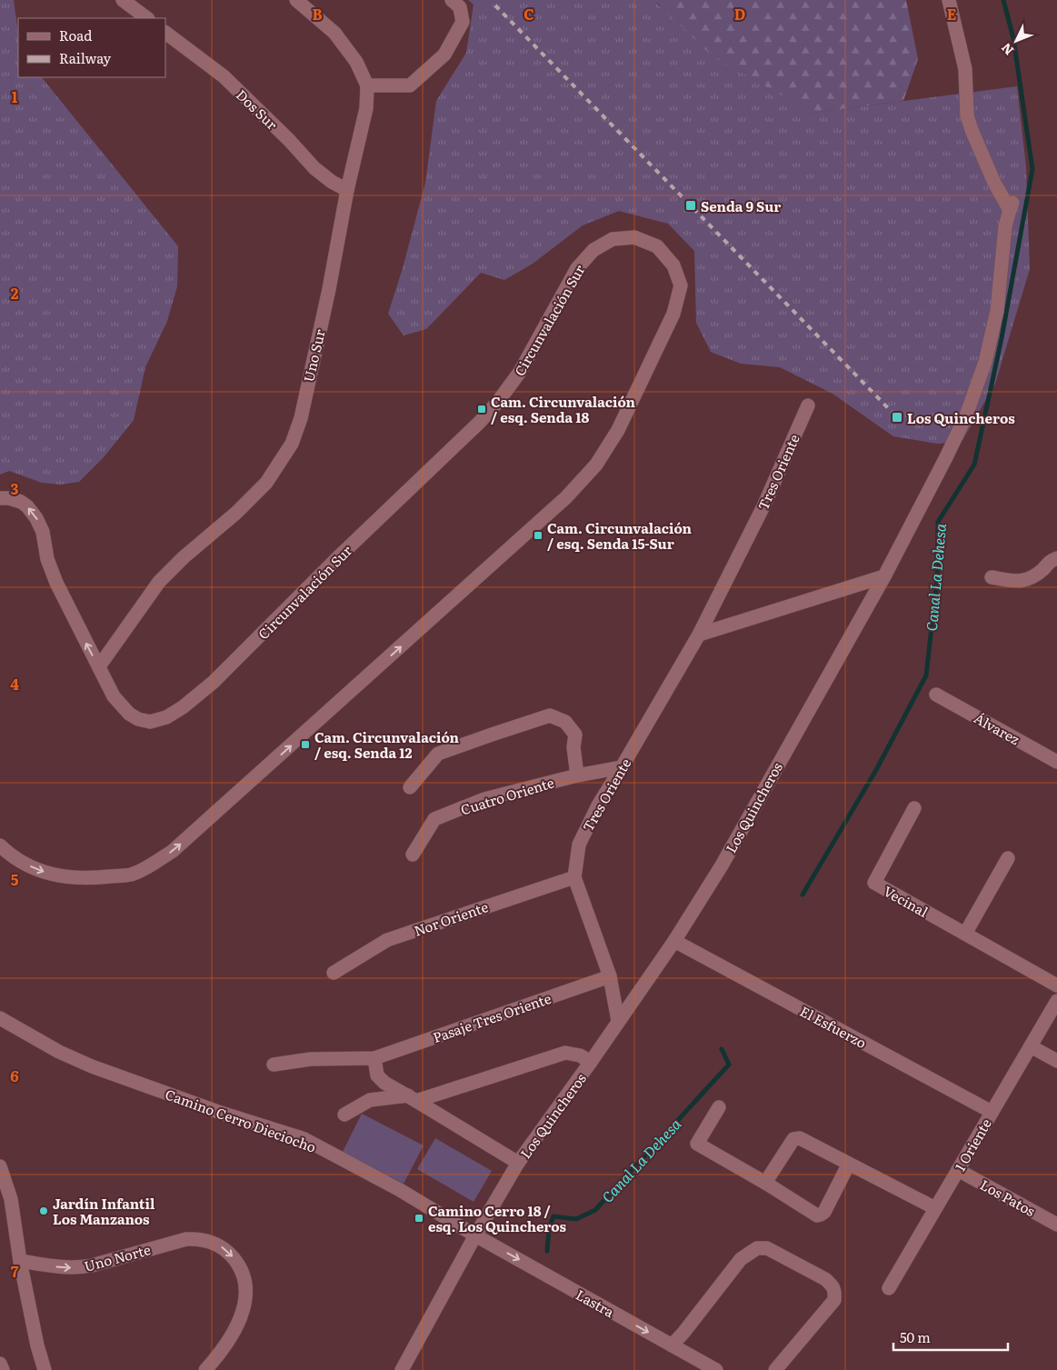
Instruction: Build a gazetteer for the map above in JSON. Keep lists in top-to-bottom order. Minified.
{"streets":{"street":["Dos Sur","Circunvalación Sur","Uno Sur","Tres Oriente","Álvarez","Cuatro Oriente","Los Quincheros","Vecinal","Nor Oriente","Pasaje Tres Oriente","El Esfuerzo","Camino Cerro Dieciocho","1 Oriente","Los Patos","Uno Norte","Lastra"]},"crossings":[["Dos Sur","Uno Sur"],["Circunvalación Sur","Uno Sur"],["Tres Oriente","Cuatro Oriente"],["Tres Oriente","Los Quincheros"],["Tres Oriente","Nor Oriente"],["Tres Oriente","Pasaje Tres Oriente"],["Los Quincheros","El Esfuerzo"],["Los Quincheros","Camino Cerro Dieciocho"],["Los Quincheros","Lastra"],["El Esfuerzo","1 Oriente"],["Camino Cerro Dieciocho","Lastra"],["1 Oriente","Los Patos"]],"one_way":["Lastra"],"water":["Canal La Dehesa"],"places":{"transit":["Senda 9 Sur","Cam. Circunvalación / esq. Senda 18","Los Quincheros","Cam. Circunvalación / esq. Senda 15-Sur","Cam. Circunvalación / esq. Senda 12","Camino Cerro 18 / esq. Los Quincheros"],"other":["Jardín Infantil Los Manzanos"]},"legend":["Road","Railway"],"scale_bar":"50 m","north":"bottom left","grid":{"columns":["B","C","D","E"],"rows":["1","2","3","4","5","6","7"]}}
